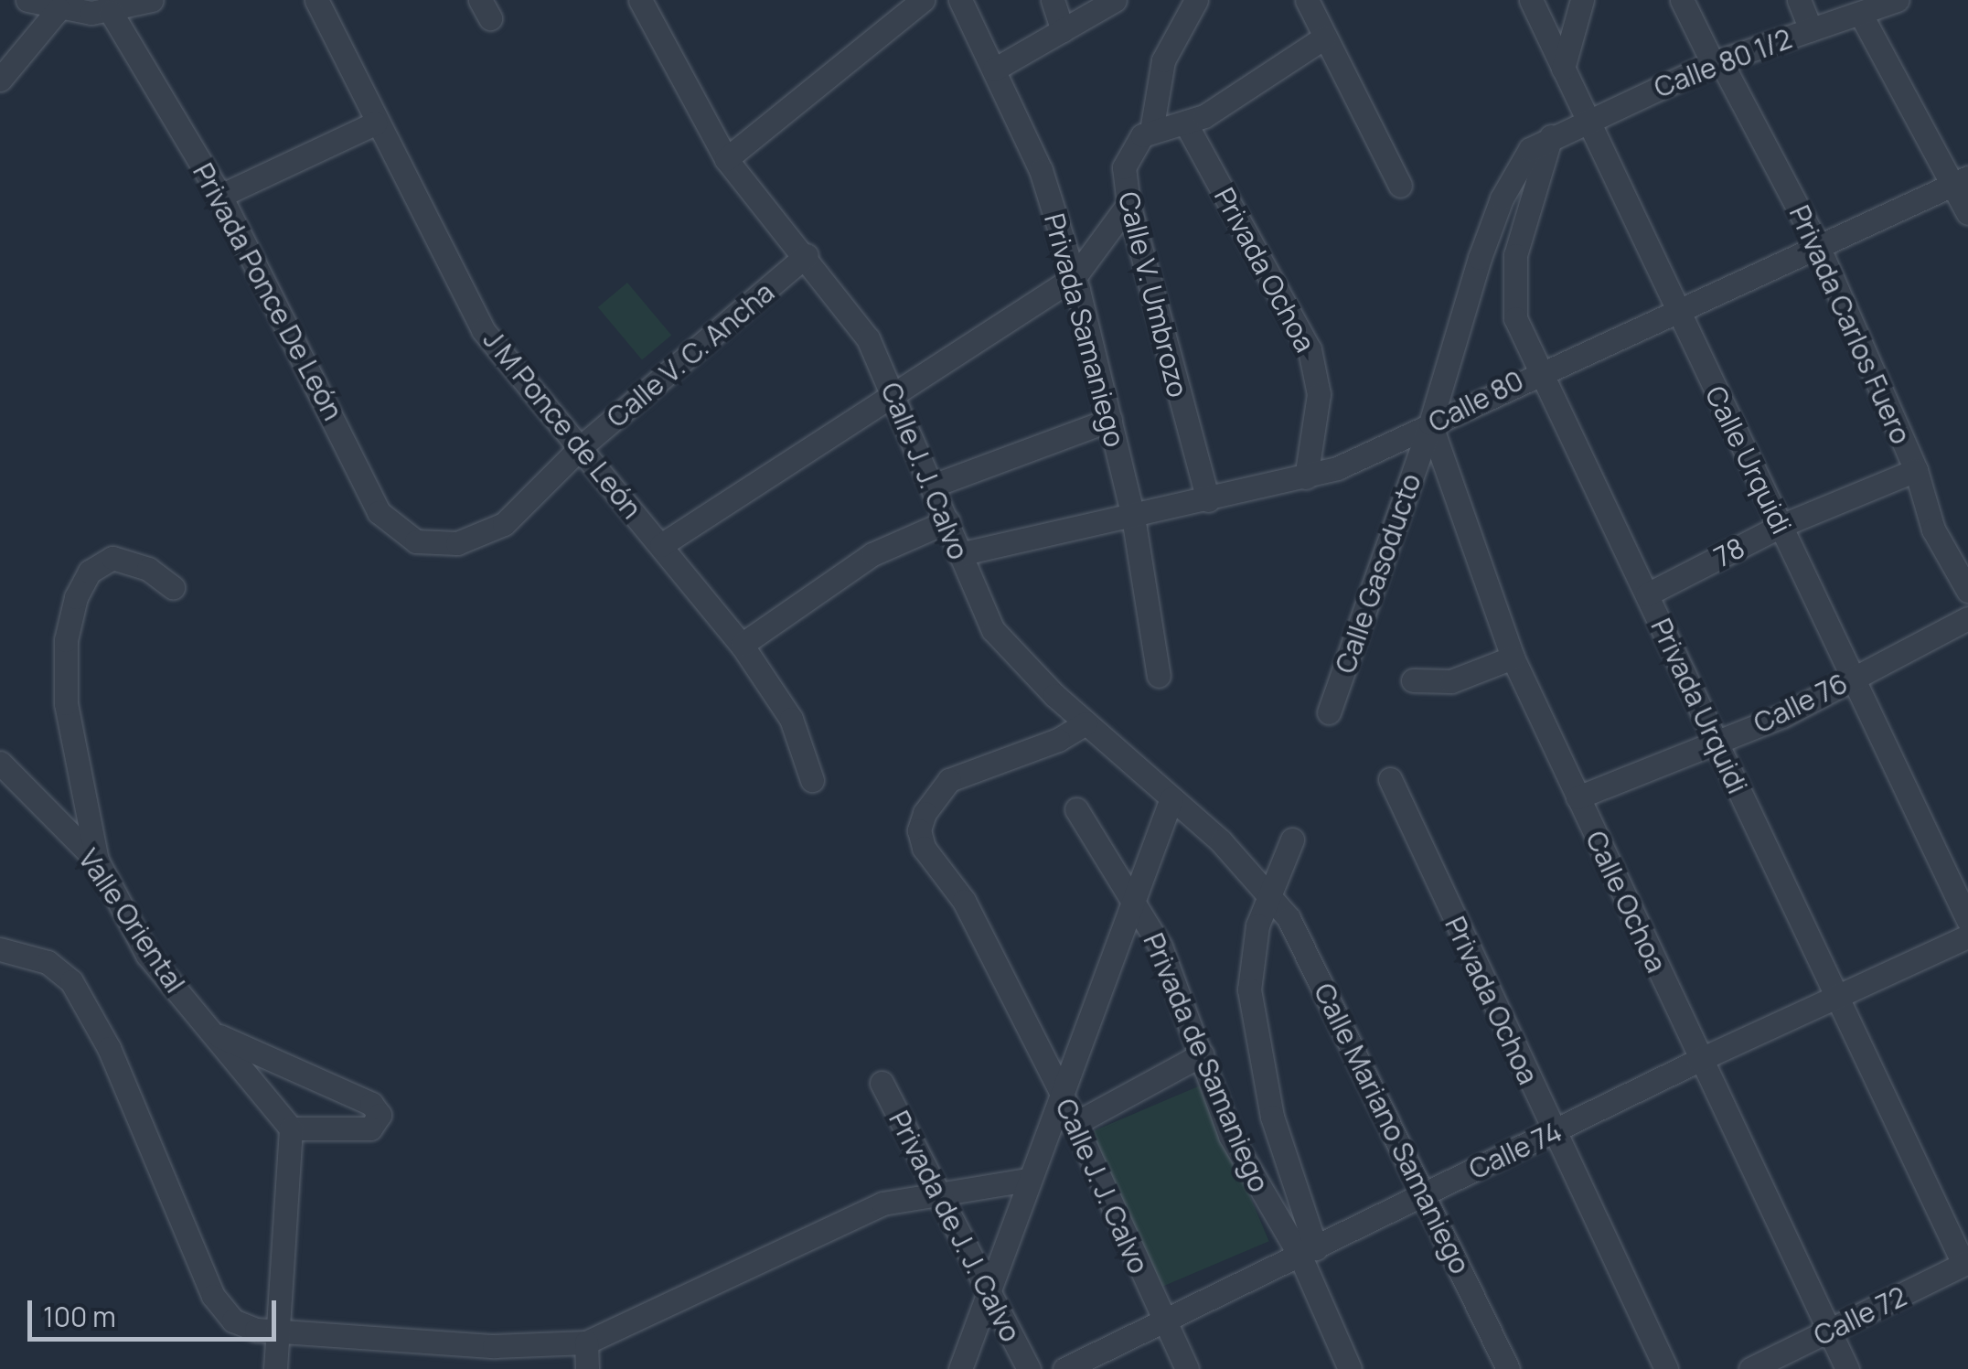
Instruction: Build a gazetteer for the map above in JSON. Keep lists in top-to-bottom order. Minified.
{"streets":{"street":["Calle 80 1/2","Privada Ochoa","Privada Ponce De León","Calle V. Umbrozo","Privada Carlos Fuero","Privada Samaniego","Calle V. C. Ancha","Calle 80","J M Ponce de León","Calle Urquidi","Calle J. J. Calvo","78","Calle Gasoducto","Calle 76","Privada Urquidi","Calle Ochoa","Valle Oriental","Privada de Samaniego","Calle Mariano Samaniego","Calle 74","Privada de J. J. Calvo","Calle 72"]},"crossings":[["Calle 80 1/2","Privada Carlos Fuero"],["Calle 80 1/2","Calle Urquidi"],["Calle 80 1/2","Calle Gasoducto"],["Calle 80 1/2","Privada Urquidi"],["Privada Ochoa","Calle 80"],["Privada Ochoa","Calle 74"],["Privada Ponce De León","Calle V. C. Ancha"],["Calle V. Umbrozo","Calle 80"],["Privada Carlos Fuero","Calle 80"],["Privada Carlos Fuero","78"],["Privada Samaniego","Calle 80"],["Calle V. C. Ancha","J M Ponce de León"],["Calle V. C. Ancha","Calle J. J. Calvo"],["Calle 80","Calle Urquidi"],["Calle 80","Calle J. J. Calvo"],["Calle 80","Calle Gasoducto"],["Calle 80","Privada Urquidi"],["Calle 80","Calle Ochoa"],["Calle Urquidi","78"],["Calle Urquidi","Calle 76"],["Calle J. J. Calvo","Privada de Samaniego"],["Calle J. J. Calvo","Calle Mariano Samaniego"],["Calle J. J. Calvo","Calle 74"],["78","Privada Urquidi"],["Calle Gasoducto","Privada Urquidi"],["Calle Gasoducto","Calle Ochoa"],["Calle 76","Privada Urquidi"],["Calle 76","Calle Ochoa"],["Privada Urquidi","Calle 74"],["Privada Urquidi","Calle 72"],["Calle Ochoa","Calle 74"],["Calle Ochoa","Calle 72"],["Privada de Samaniego","Calle Mariano Samaniego"],["Privada de Samaniego","Calle 74"],["Calle Mariano Samaniego","Calle 74"]],"scale_bar":"100 m"}
